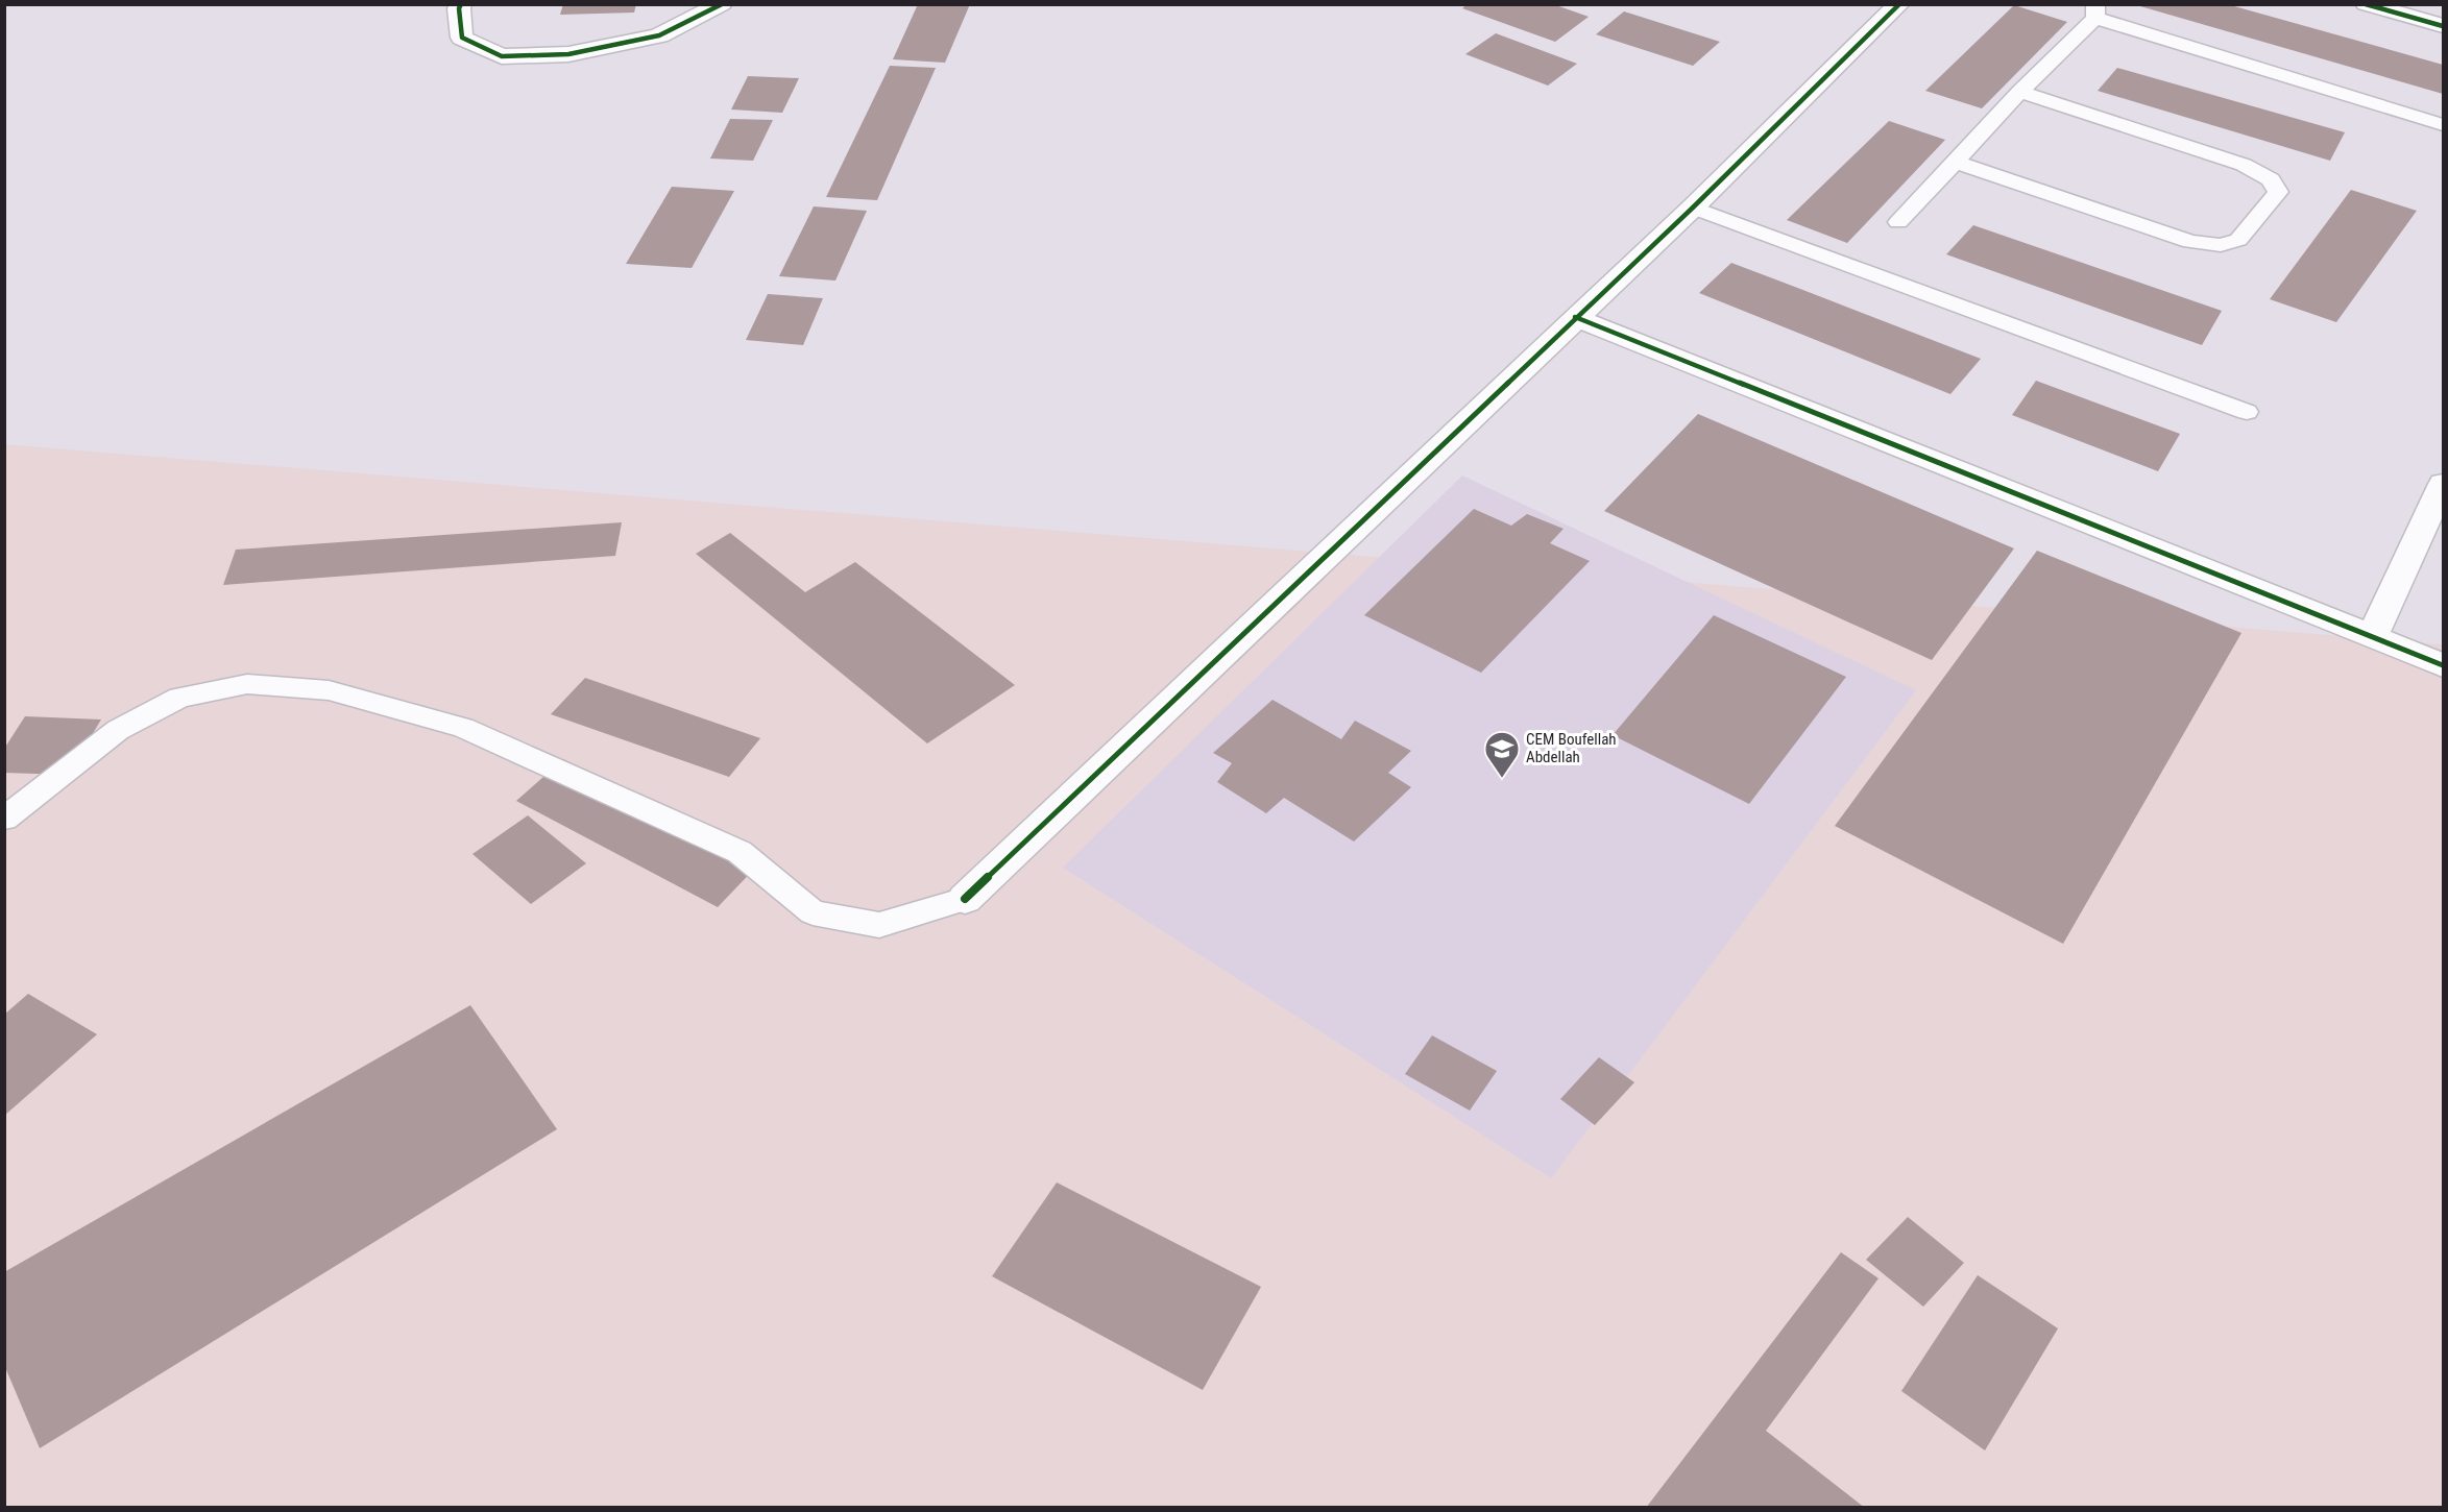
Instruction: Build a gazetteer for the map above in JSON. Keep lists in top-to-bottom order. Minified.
{"places":{"school or university":["CEM Boufellah Abdellah"]}}
